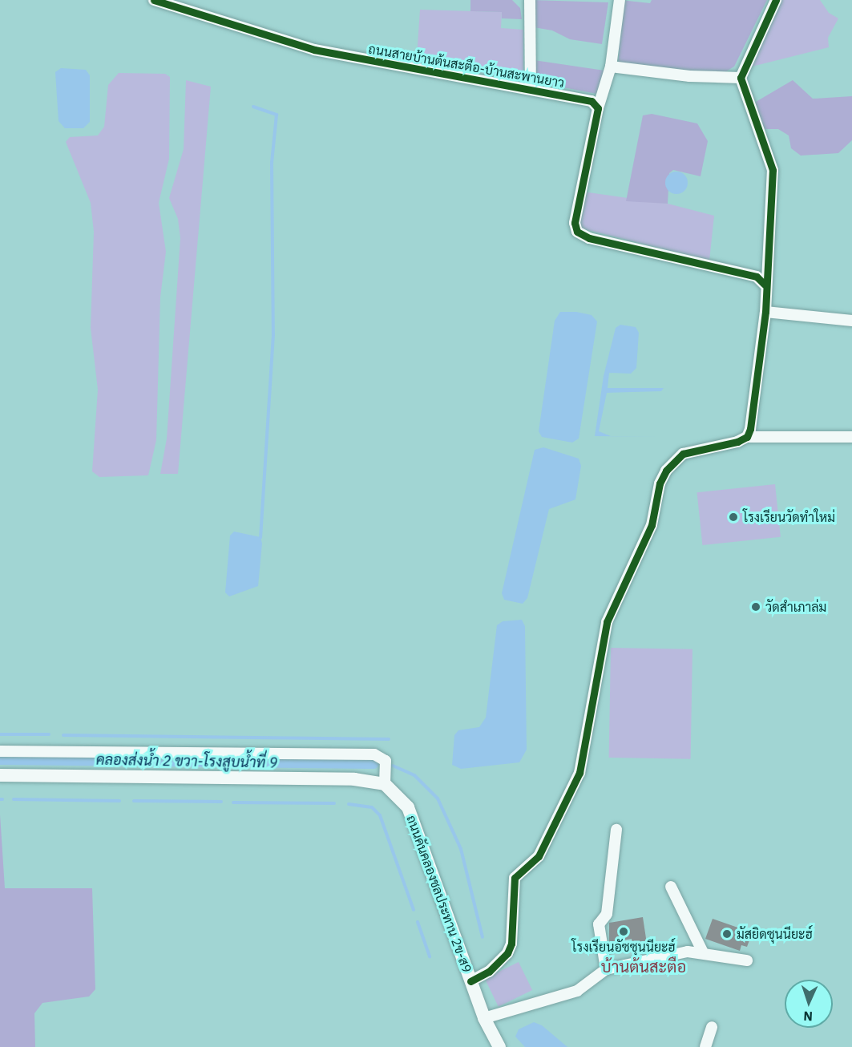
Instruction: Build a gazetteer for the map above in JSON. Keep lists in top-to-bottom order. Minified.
{"streets":{"street":["ถนนสายบ้านต้นสะตือ-บ้านสะพานยาว","ถนนคันคลองชลประทาน 2ข-ส9"]},"districts":["บ้านต้นสะตือ"],"water":["คลองส่งน้ำ 2 ขวา-โรงสูบน้ำที่ 9"],"places":["โรงเรียนวัดทำใหม่","วัดสำเภาล่ม","โรงเรียนอัซซุนนียะฮ์","มัสยิดซุนนียะฮ์"],"north":"bottom"}
